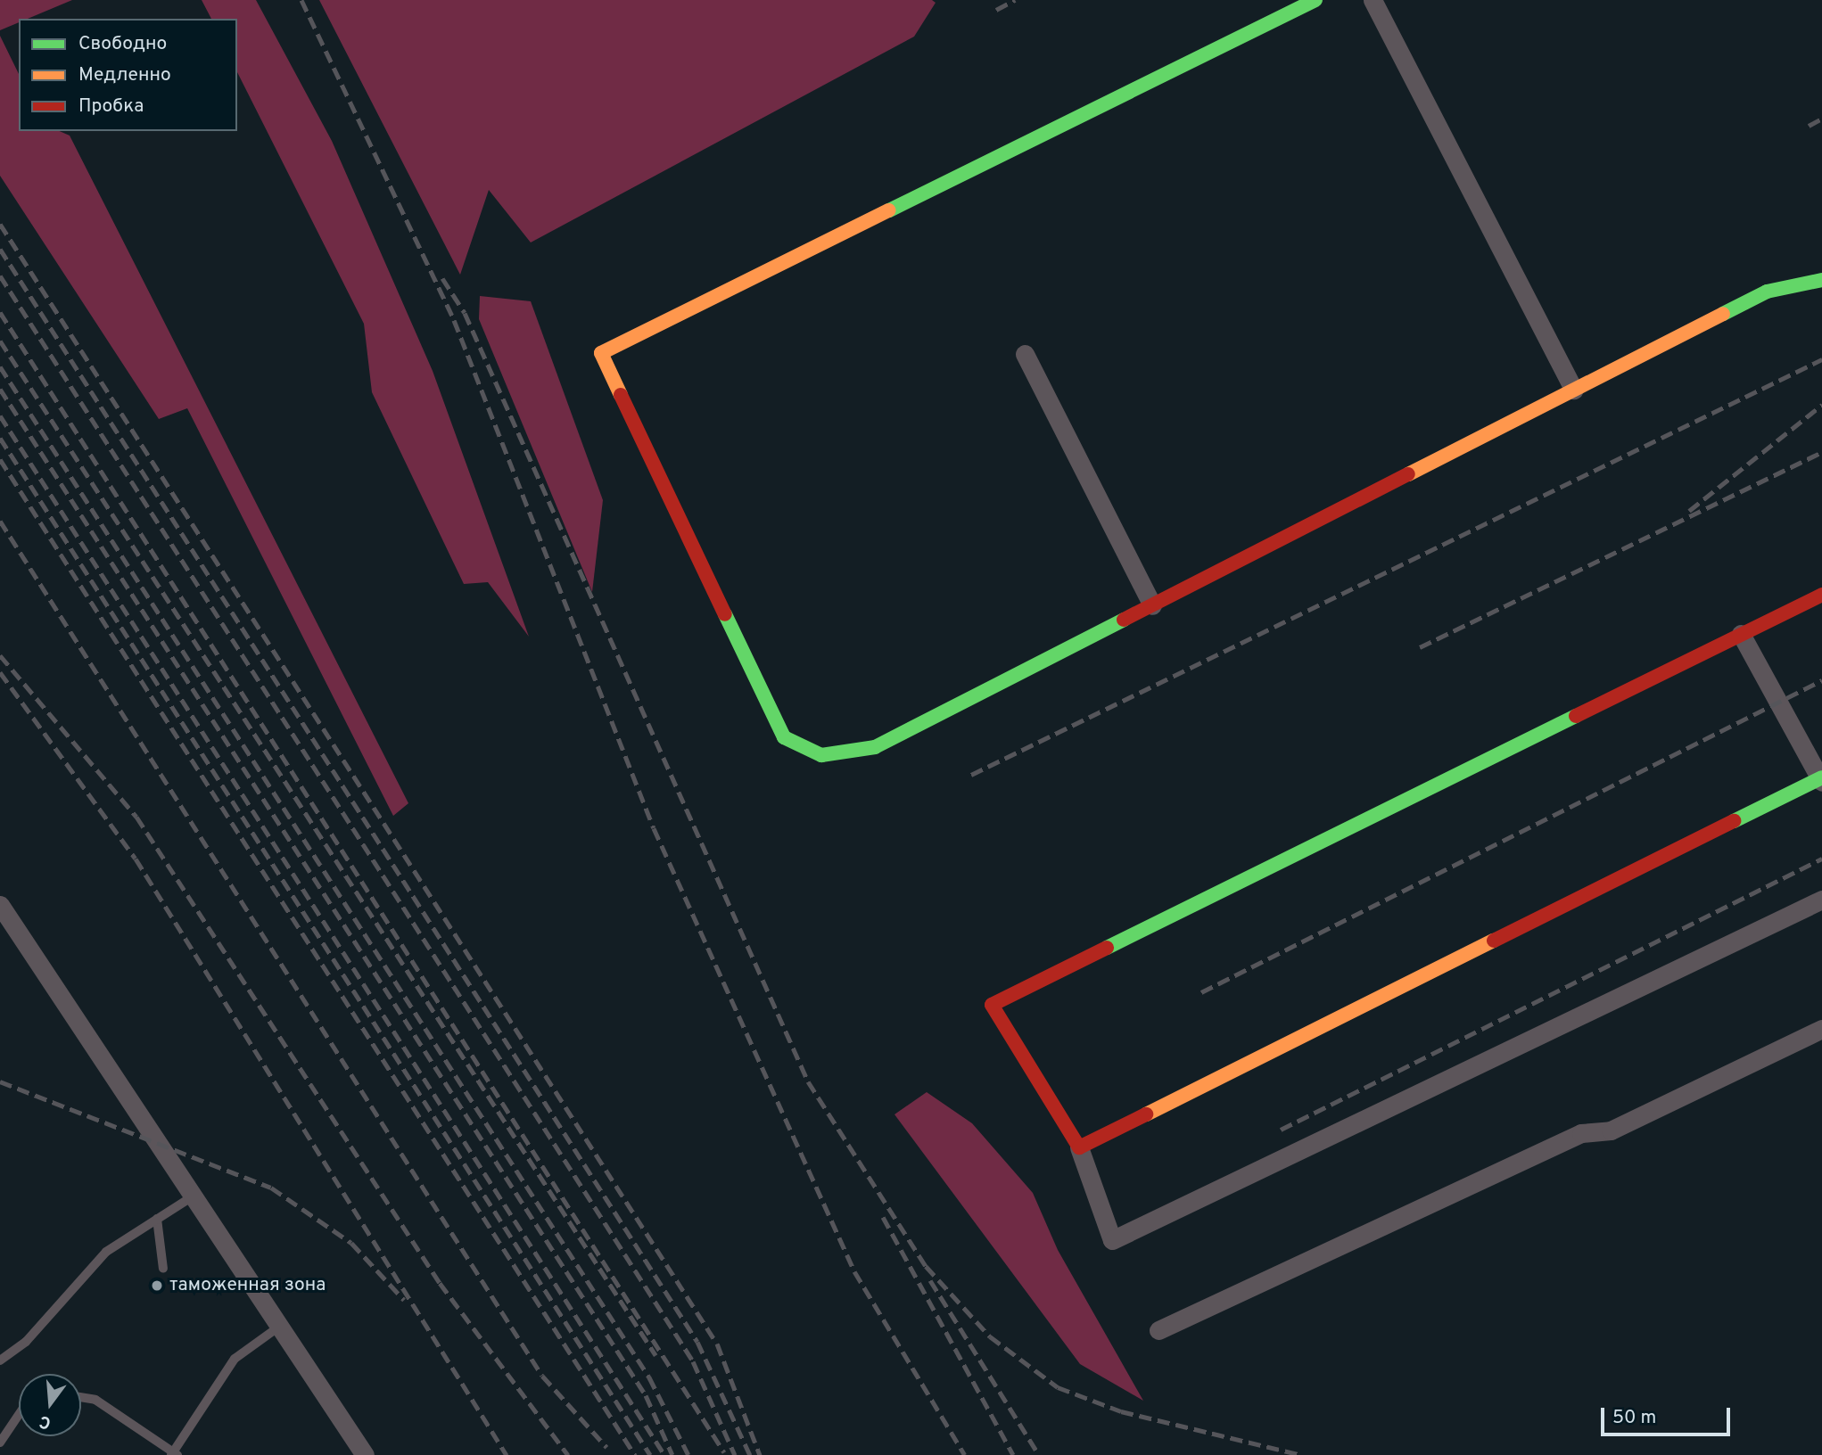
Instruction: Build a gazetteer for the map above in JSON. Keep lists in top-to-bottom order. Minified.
{"places":["таможенная зона"],"legend":["Свободно","Медленно","Пробка"],"scale_bar":"50 m","north":"bottom"}
